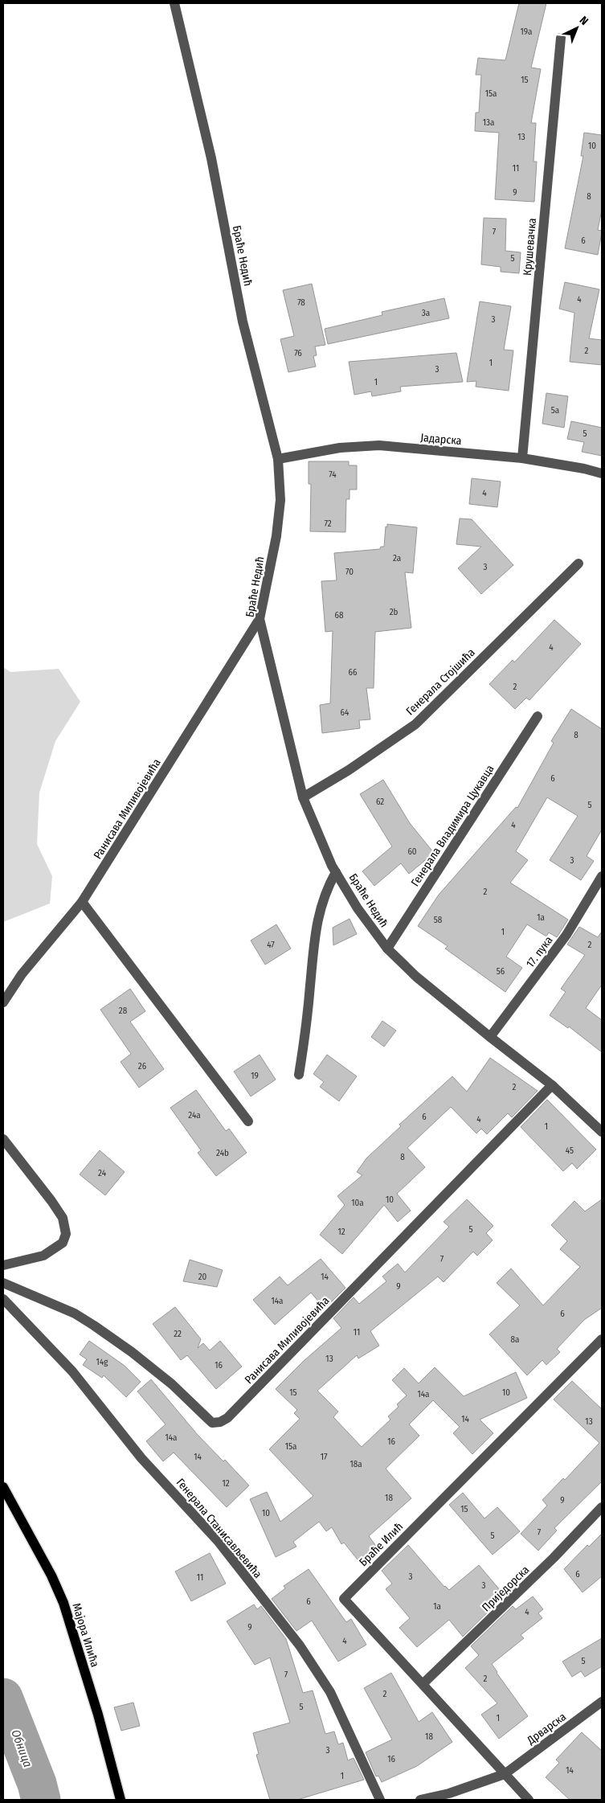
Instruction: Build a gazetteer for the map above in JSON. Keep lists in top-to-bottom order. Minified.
{"streets":{"main road":["Мајора Илића"],"street":["Крушевачка","Браће Недић","Јадарска","Генерала Стојшића","Ранисава Миливојевића","Генерала Владимира Цукавца","17. пука","Генерала Станисављевића","Браће Илић","Приједорска","Дрварска"]},"crossings":[["Крушевачка","Јадарска"],["Браће Недић","Јадарска"],["Браће Недић","Генерала Стојшића"],["Браће Недић","Ранисава Миливојевића"],["Браће Недић","Генерала Владимира Цукавца"],["Браће Недић","17. пука"],["Браће Илић","Приједорска"],["Браће Илић","Дрварска"]],"water":["Обница"],"house_numbers":["19a","15","15a","13a","13","10","11","9","8","7","6","5","4","78","3a","3","2","76","1","3","1","5a","5","74","4","72","2a","3","70","2b","68","4","66","2","64","8","6","62","5","4","60","3","2","1a","58","1","47","2","56","28","26","19","2","24a","6","4","1","45","24b","8","24","10","10a","5","12","7","20","14","9","14a","6","11","22","8a","13","14g","16","15","10","14a","14","13","14a","16","15a","14","17","18a","12","18","9","15","10","7","5","6","3","11","3","6","1a","4","9","4","5","7","2","2","5","1","18","3","16","14","1"],"north":"top right"}
